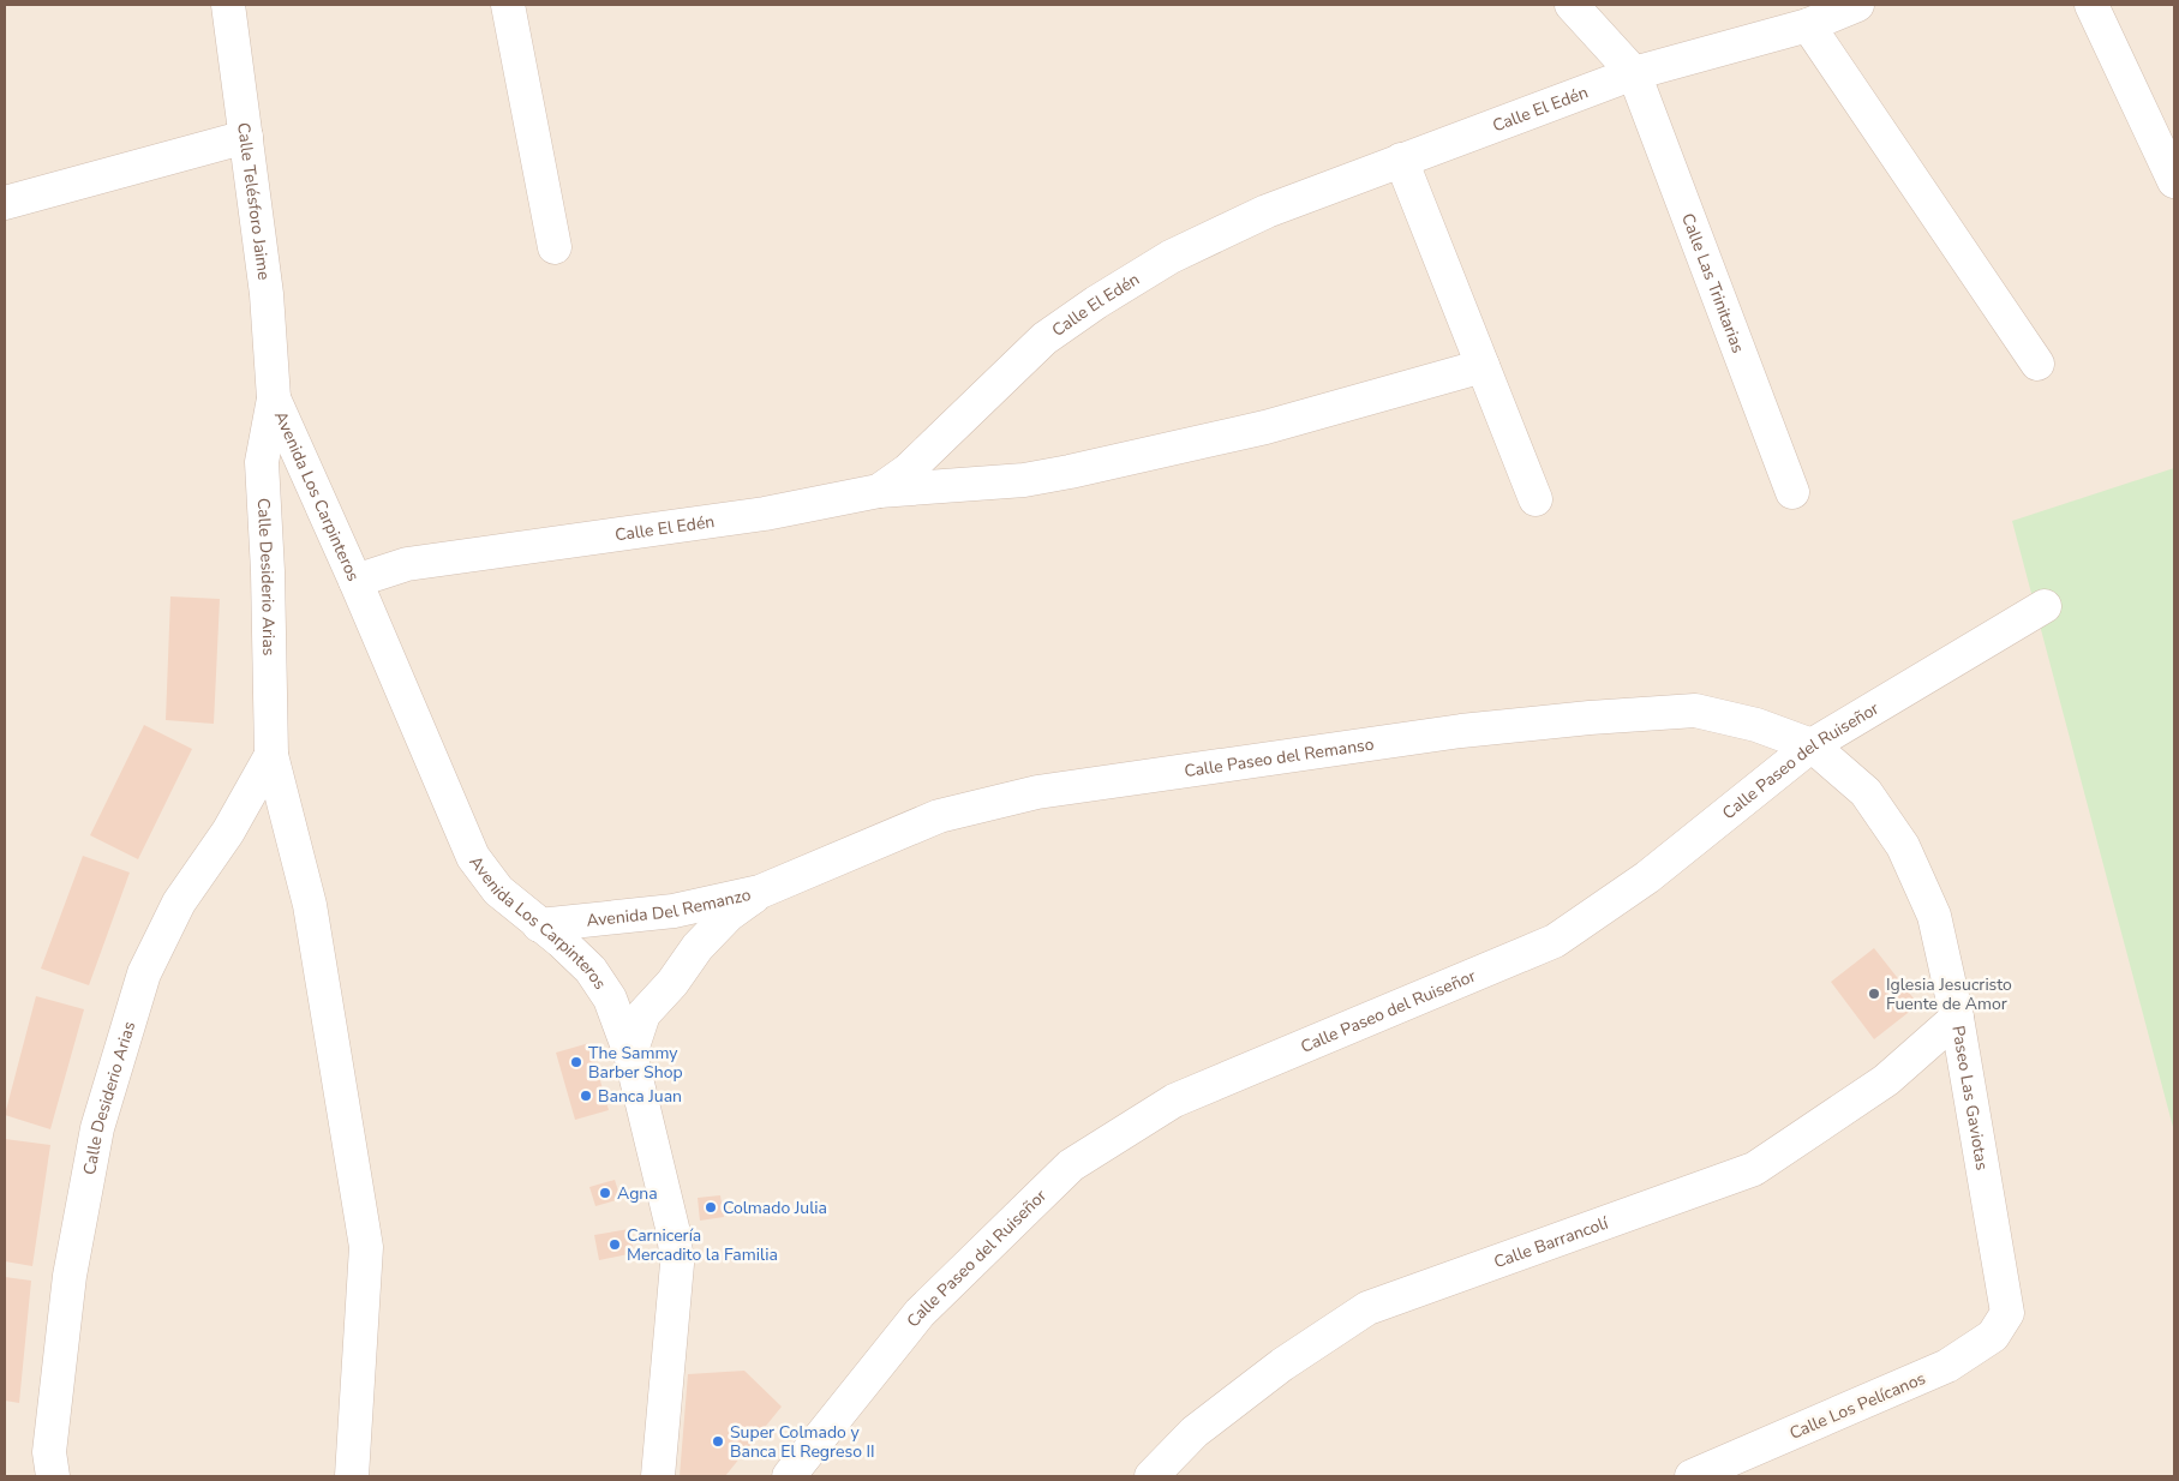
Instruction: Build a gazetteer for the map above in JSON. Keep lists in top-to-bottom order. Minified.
{"streets":{"street":["Calle El Edén","Calle Telésforo Jaime","Calle Las Trinitarias","Avenida Los Carpinteros","Calle Desiderio Arias","Calle Paseo del Remanso","Calle Paseo del Ruiseñor","Avenida Del Remanzo","Paseo Las Gaviotas","Calle Barrancolí","Calle Los Pelícanos"]},"crossings":[["Calle El Edén","Calle Las Trinitarias"],["Calle El Edén","Avenida Los Carpinteros"],["Calle Telésforo Jaime","Avenida Los Carpinteros"],["Calle Telésforo Jaime","Calle Desiderio Arias"],["Avenida Los Carpinteros","Calle Desiderio Arias"],["Avenida Los Carpinteros","Avenida Del Remanzo"],["Calle Paseo del Remanso","Calle Paseo del Ruiseñor"],["Calle Paseo del Remanso","Avenida Del Remanzo"],["Calle Paseo del Remanso","Paseo Las Gaviotas"],["Calle Paseo del Ruiseñor","Paseo Las Gaviotas"],["Paseo Las Gaviotas","Calle Barrancolí"],["Paseo Las Gaviotas","Calle Los Pelícanos"]],"places":["Iglesia Jesucristo Fuente de Amor","The Sammy Barber Shop","Banca Juan","Agna","Colmado Julia","Carnicería Mercadito la Familia","Super Colmado y Banca El Regreso II"]}
